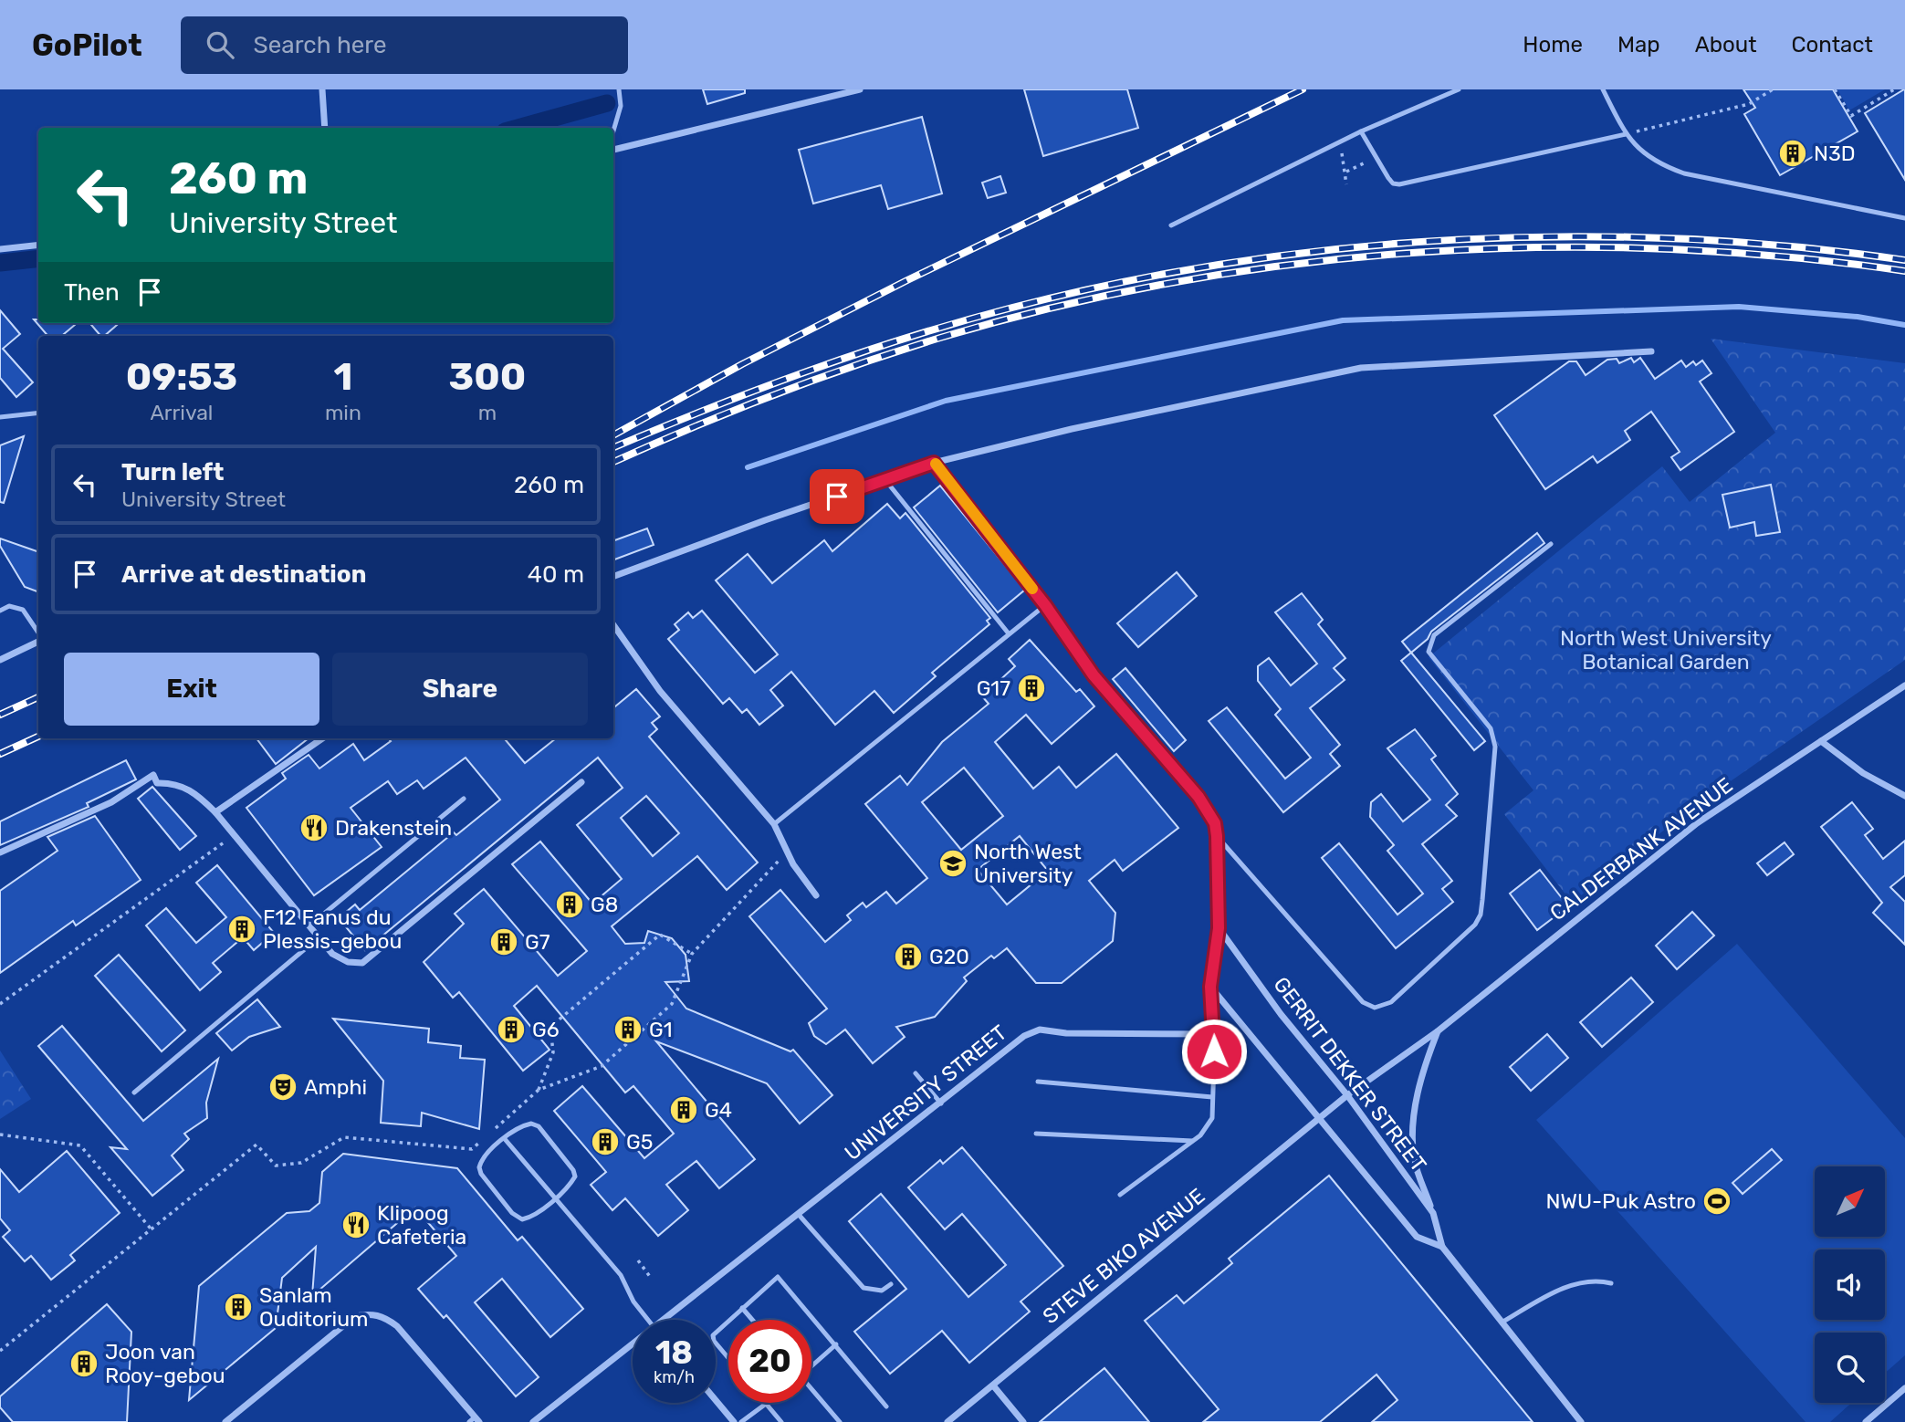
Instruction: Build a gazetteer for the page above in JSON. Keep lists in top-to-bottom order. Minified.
{"streets":{"street":["CALDERBANK AVENUE","GERRIT DEKKER STREET","UNIVERSITY STREET","STEVE BIKO AVENUE"]},"crossings":[["CALDERBANK AVENUE","GERRIT DEKKER STREET"],["CALDERBANK AVENUE","STEVE BIKO AVENUE"],["GERRIT DEKKER STREET","STEVE BIKO AVENUE"]],"parks":["North West University Botanical Garden"],"places":{"building":["N3D","G17","G8","F12 Fanus du Plessis-gebou","G7","G20","G6","G1","G4","G5","Sanlam Ouditorium","Joon van Rooy-gebou"],"restaurant":["Drakenstein","Klipoog Cafeteria"],"school or university":["North West University"],"theatre":["Amphi"],"sports":["NWU-Puk Astro"]},"north":"top right","page":{"header":"GoPilot","search":"Search here","nav":["Home","Map","About","Contact"],"turn":["260 m","University Street"],"then":"Then","eta":["09:53","Arrival","1","min","300","m"],"list":[{"name":"Turn left","note":"University Street","value":"260 m"},{"name":"Arrive at destination","value":"40 m"}],"buttons":["Exit","Share"],"speed":"18 km/h","limit":"20"}}
